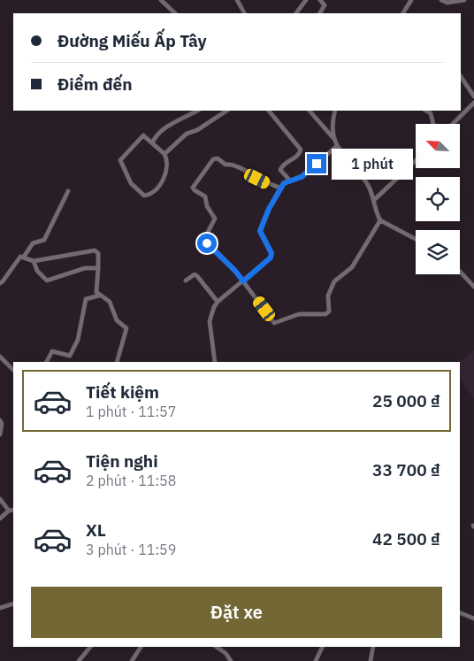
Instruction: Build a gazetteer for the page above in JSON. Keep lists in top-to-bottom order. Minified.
{"north":"top left","page":{"banner":["Đường Miếu Ấp Tây","Điểm đến"],"bubble":"1 phút","list":[{"name":"Tiết kiệm","note":"1 phút · 11:57","value":"25 000 ₫"},{"name":"Tiện nghi","note":"2 phút · 11:58","value":"33 700 ₫"},{"name":"XL","note":"3 phút · 11:59","value":"42 500 ₫"}],"buttons":"Đặt xe"}}
